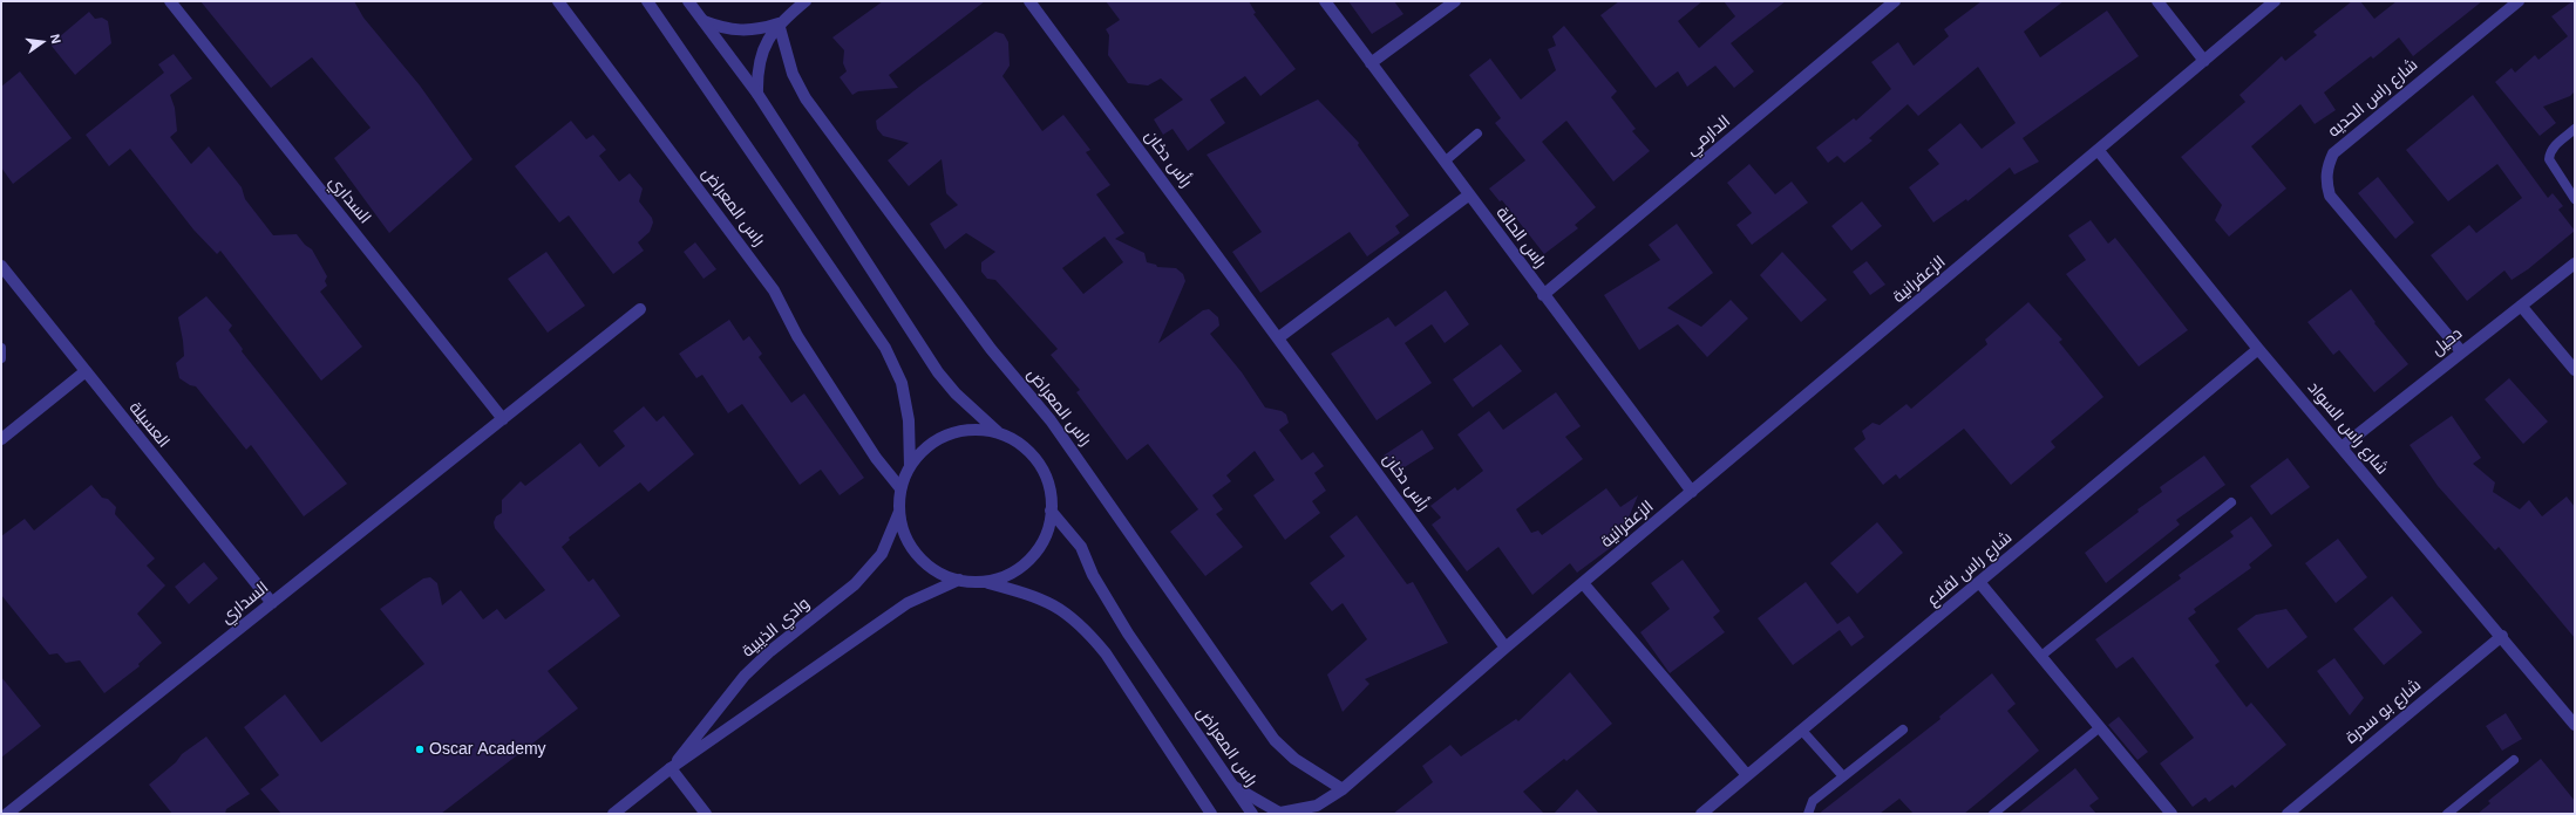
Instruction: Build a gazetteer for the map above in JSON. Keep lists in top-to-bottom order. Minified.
{"streets":{"street":["شارع راس الحديه","الدارمي","رأس دخان","السداري","راس المعراض","راس الحالة","الزعفرانية","دحيل","العسيلة","شارع راس السواد","شارع راس لقلاع","وادي الذيبية","شارع بو سدرة"]},"crossings":[["شارع راس الحديه","دحيل"],["الدارمي","راس الحالة"],["رأس دخان","الزعفرانية"],["السداري","العسيلة"],["راس المعراض","الزعفرانية"],["راس المعراض","وادي الذيبية"],["راس الحالة","الزعفرانية"],["الزعفرانية","شارع راس السواد"],["دحيل","شارع راس السواد"],["شارع راس السواد","شارع راس لقلاع"],["شارع راس السواد","شارع بو سدرة"]],"places":["Oscar Academy"],"north":"right"}
